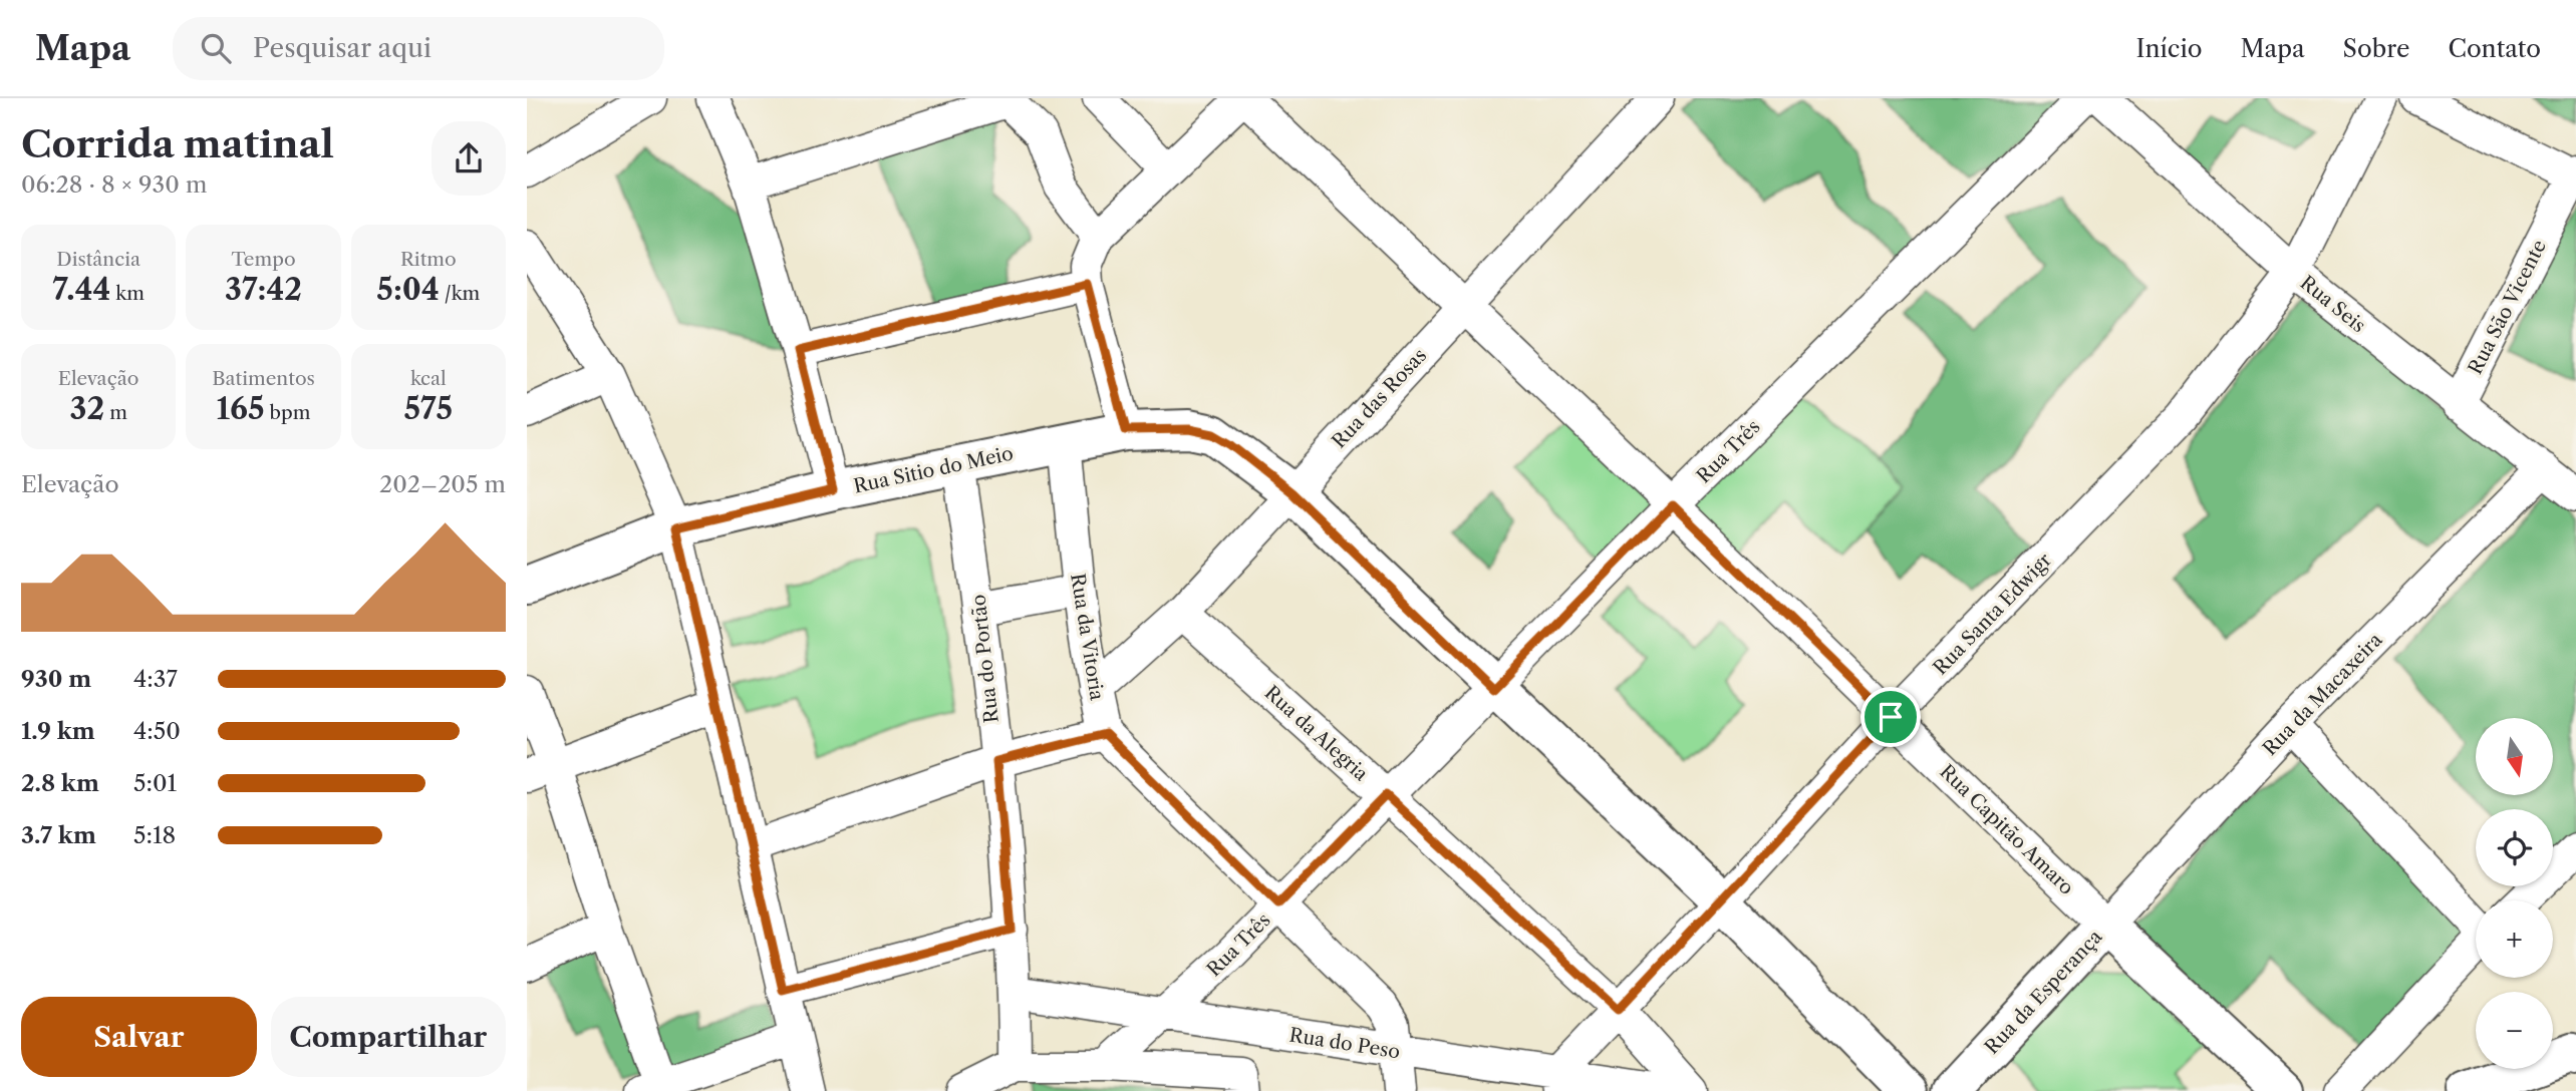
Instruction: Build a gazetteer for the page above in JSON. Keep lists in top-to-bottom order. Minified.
{"streets":{"street":["Rua Seis","Rua São Vicente","Rua das Rosas","Rua Três","Rua Sitio do Meio","Rua Santa Edwigr","Rua da Vitoria","Rua do Portão","Rua da Macaxeira","Rua da Alegria","Rua Capitão Amaro","Rua da Esperança","Rua do Peso"]},"crossings":[["Rua Seis","Rua São Vicente"],["Rua Seis","Rua Santa Edwigr"],["Rua Seis","Rua da Macaxeira"],["Rua das Rosas","Rua Sitio do Meio"],["Rua das Rosas","Rua da Vitoria"],["Rua das Rosas","Rua da Alegria"],["Rua das Rosas","Rua Capitão Amaro"],["Rua Três","Rua Sitio do Meio"],["Rua Três","Rua da Alegria"],["Rua Três","Rua Capitão Amaro"],["Rua Três","Rua do Peso"],["Rua Sitio do Meio","Rua Santa Edwigr"],["Rua Sitio do Meio","Rua da Vitoria"],["Rua Sitio do Meio","Rua do Portão"],["Rua Santa Edwigr","Rua da Alegria"],["Rua Santa Edwigr","Rua Capitão Amaro"],["Rua Santa Edwigr","Rua do Peso"],["Rua do Portão","Rua do Peso"],["Rua da Macaxeira","Rua Capitão Amaro"],["Rua da Macaxeira","Rua da Esperança"],["Rua Capitão Amaro","Rua da Esperança"]],"north":"bottom","page":{"header":"Mapa","search":"Pesquisar aqui","nav":["Início","Mapa","Sobre","Contato"],"heading":["Corrida matinal","06:28 · 8 × 930 m"],"stats":[["Distância","7.44 km"],["Tempo","37:42"],["Ritmo","5:04 /km"],["Elevação","32 m"],["Batimentos","165 bpm"],["kcal","575"]],"chart":["Elevação","202–205 m"],"list":[{"name":"930 m","note":"4:37"},{"name":"1.9 km","note":"4:50"},{"name":"2.8 km","note":"5:01"},{"name":"3.7 km","note":"5:18"}],"map_buttons":["+","−"],"buttons":["Salvar","Compartilhar"]}}
